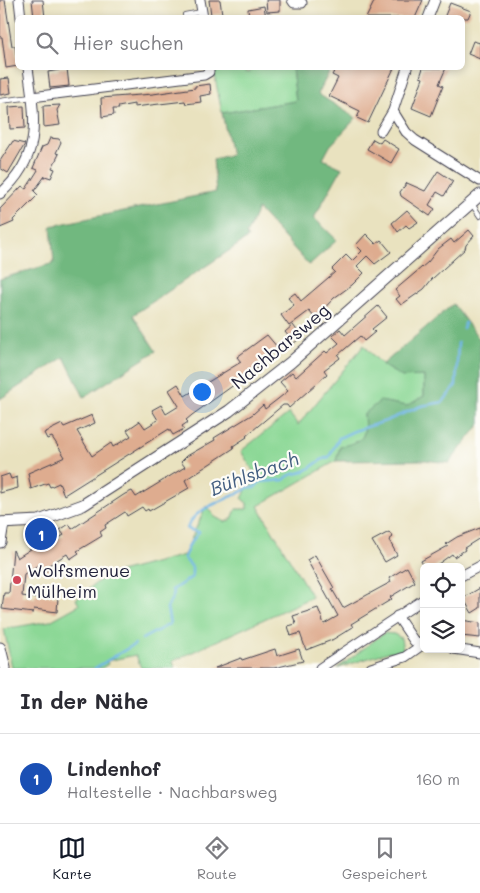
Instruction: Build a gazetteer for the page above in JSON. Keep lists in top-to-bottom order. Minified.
{"streets":{"street":["Nachbarsweg"]},"water":["Bühlsbach"],"places":["Wolfsmenue Mülheim"],"page":{"search":"Hier suchen","pins":"1","heading":"In der Nähe","list":[{"mark":"1","name":"Lindenhof","note":"Haltestelle · Nachbarsweg","value":"160 m"}],"nav":["Karte","Route","Gespeichert"]}}
